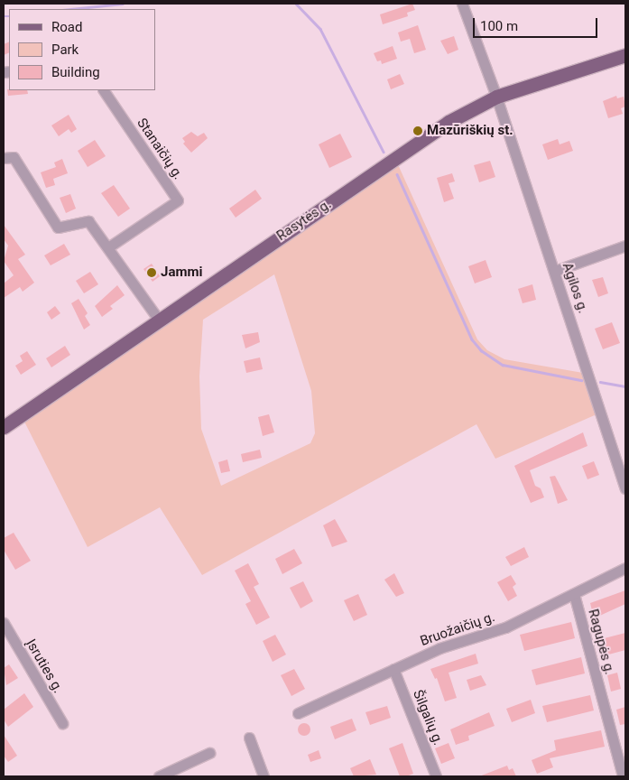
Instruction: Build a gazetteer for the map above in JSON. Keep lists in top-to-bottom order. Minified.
{"streets":{"main road":["Rasytės g."],"street":["Stanaičių g.","Agilos g.","Bruožaičių g.","Ragupės g.","Įsruties g.","Šilgalių g."]},"crossings":[["Rasytės g.","Agilos g."],["Bruožaičių g.","Ragupės g."],["Bruožaičių g.","Šilgalių g."]],"places":["Mazūriškių st.","Jammi"],"legend":["Road","Park","Building"],"scale_bar":"100 m"}
